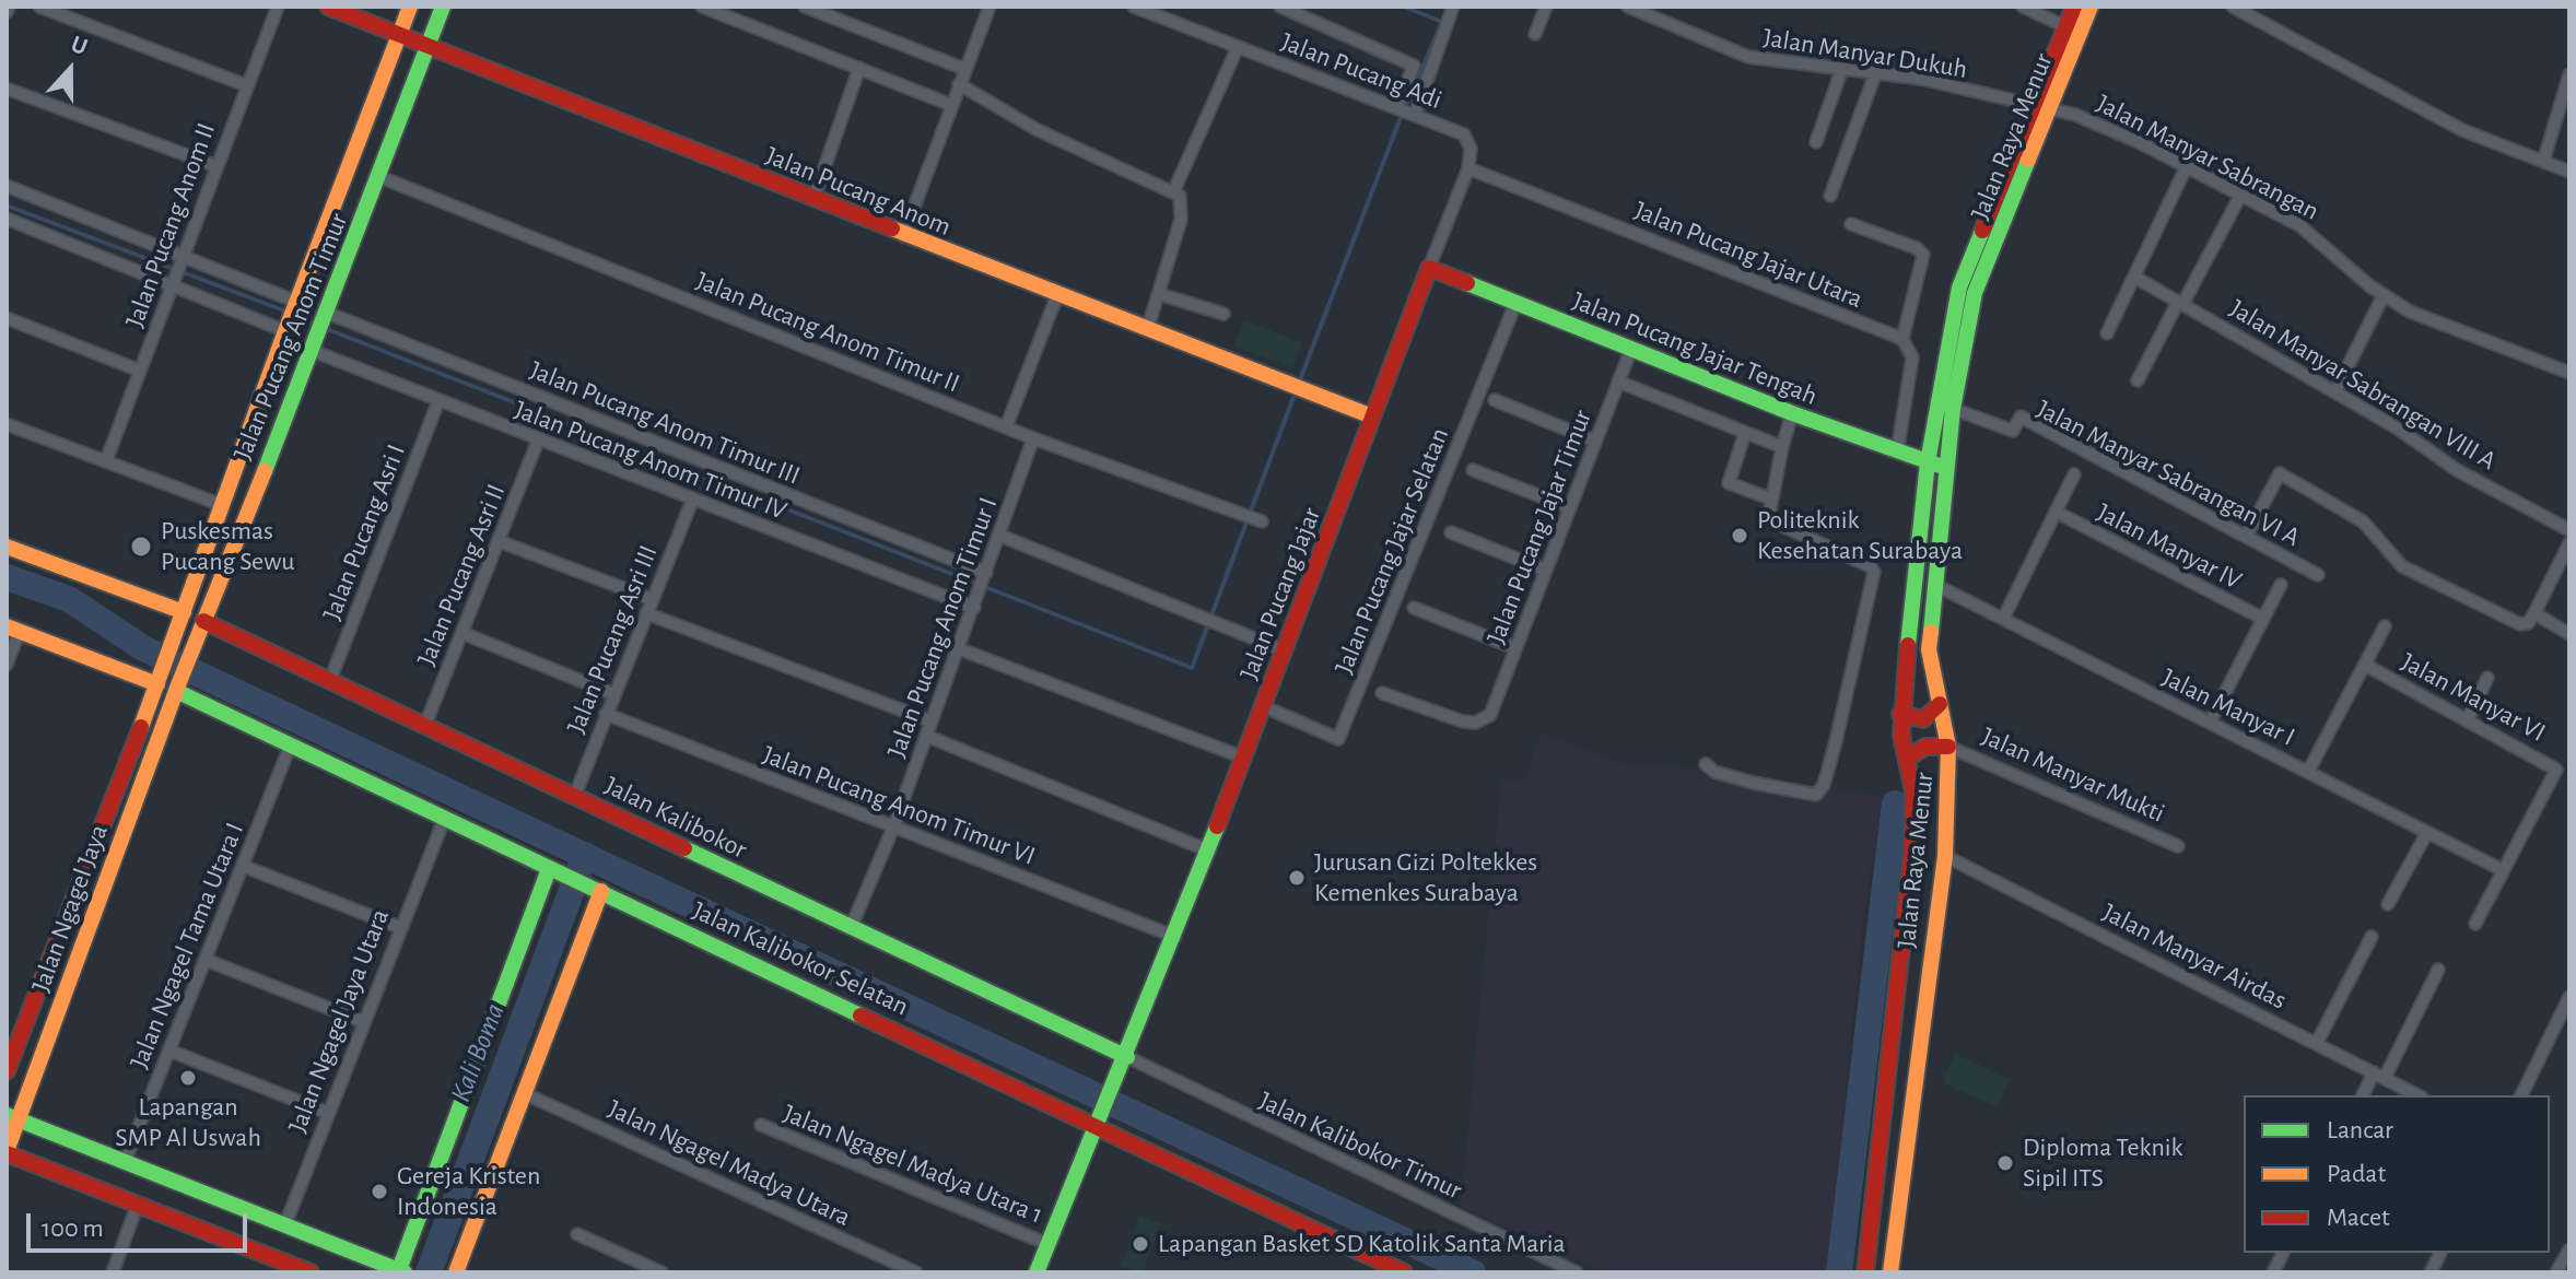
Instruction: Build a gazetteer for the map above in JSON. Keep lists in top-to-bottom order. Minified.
{"streets":{"street":["Jalan Manyar Dukuh","Jalan Pucang Adi","Jalan Raya Menur","Jalan Manyar Sabrangan","Jalan Pucang Anom","Jalan Pucang Anom II","Jalan Pucang Jajar Utara","Jalan Pucang Anom Timur II","Jalan Pucang Anom Timur","Jalan Pucang Jajar Tengah","Jalan Manyar Sabrangan VIII A","Jalan Pucang Anom Timur III","Jalan Pucang Anom Timur IV","Jalan Manyar Sabrangan VI A","Jalan Pucang Jajar Timur","Jalan Pucang Asri I","Jalan Manyar IV","Jalan Pucang Jajar Selatan","Jalan Pucang Asri II","Jalan Pucang Jajar","Jalan Pucang Anom Timur I","Jalan Pucang Asri III","Jalan Manyar VI","Jalan Manyar I","Jalan Manyar Mukti","Jalan Pucang Anom Timur VI","Jalan Kalibokor","Jalan Ngagel Jaya","Jalan Ngagel Tama Utara I","Jalan Manyar Airdas","Jalan Kalibokor Selatan","Jalan Ngagel Jaya Utara","Jalan Kalibokor Timur","Jalan Ngagel Madya Utara","Jalan Ngagel Madya Utara 1"]},"crossings":[["Jalan Manyar Dukuh","Jalan Raya Menur"],["Jalan Manyar Dukuh","Jalan Manyar Sabrangan"],["Jalan Pucang Adi","Jalan Pucang Jajar"],["Jalan Raya Menur","Jalan Manyar Sabrangan"],["Jalan Raya Menur","Jalan Pucang Jajar Tengah"],["Jalan Raya Menur","Jalan Manyar Sabrangan VI A"],["Jalan Raya Menur","Jalan Manyar I"],["Jalan Raya Menur","Jalan Manyar Mukti"],["Jalan Raya Menur","Jalan Manyar Airdas"],["Jalan Pucang Anom","Jalan Pucang Anom Timur"],["Jalan Pucang Anom","Jalan Pucang Jajar"],["Jalan Pucang Jajar Utara","Jalan Pucang Jajar"],["Jalan Pucang Anom Timur II","Jalan Pucang Anom Timur"],["Jalan Pucang Anom Timur II","Jalan Pucang Anom Timur I"],["Jalan Pucang Anom Timur","Jalan Pucang Anom Timur III"],["Jalan Pucang Anom Timur","Jalan Pucang Anom Timur IV"],["Jalan Pucang Anom Timur","Jalan Kalibokor"],["Jalan Pucang Anom Timur","Jalan Ngagel Jaya"],["Jalan Pucang Anom Timur","Jalan Kalibokor Selatan"],["Jalan Pucang Jajar Tengah","Jalan Pucang Jajar Timur"],["Jalan Pucang Jajar Tengah","Jalan Pucang Jajar Selatan"],["Jalan Pucang Jajar Tengah","Jalan Pucang Jajar"],["Jalan Pucang Anom Timur III","Jalan Pucang Anom Timur I"],["Jalan Pucang Anom Timur IV","Jalan Pucang Asri I"],["Jalan Pucang Anom Timur IV","Jalan Pucang Asri II"],["Jalan Pucang Anom Timur IV","Jalan Pucang Anom Timur I"],["Jalan Pucang Anom Timur IV","Jalan Pucang Asri III"],["Jalan Pucang Asri I","Jalan Kalibokor"],["Jalan Pucang Jajar Selatan","Jalan Pucang Jajar"],["Jalan Pucang Asri II","Jalan Kalibokor"],["Jalan Pucang Jajar","Jalan Pucang Anom Timur VI"],["Jalan Pucang Jajar","Jalan Kalibokor"],["Jalan Pucang Jajar","Jalan Kalibokor Selatan"],["Jalan Pucang Jajar","Jalan Kalibokor Timur"],["Jalan Pucang Jajar","Jalan Ngagel Madya Utara 1"],["Jalan Pucang Anom Timur I","Jalan Pucang Anom Timur VI"],["Jalan Pucang Anom Timur I","Jalan Kalibokor"],["Jalan Pucang Asri III","Jalan Pucang Anom Timur VI"],["Jalan Pucang Asri III","Jalan Kalibokor"],["Jalan Manyar VI","Jalan Manyar I"],["Jalan Kalibokor","Jalan Kalibokor Timur"],["Jalan Ngagel Jaya","Jalan Kalibokor Selatan"],["Jalan Ngagel Tama Utara I","Jalan Kalibokor Selatan"],["Jalan Kalibokor Selatan","Jalan Ngagel Jaya Utara"]],"water":["Kali Boma"],"places":["Politeknik Kesehatan Surabaya","Puskesmas Pucang Sewu","Jurusan Gizi Poltekkes Kemenkes Surabaya","Lapangan SMP Al Uswah","Diploma Teknik Sipil ITS","Gereja Kristen Indonesia","Lapangan Basket SD Katolik Santa Maria"],"legend":["Lancar","Padat","Macet"],"scale_bar":"100 m","north":"top"}
